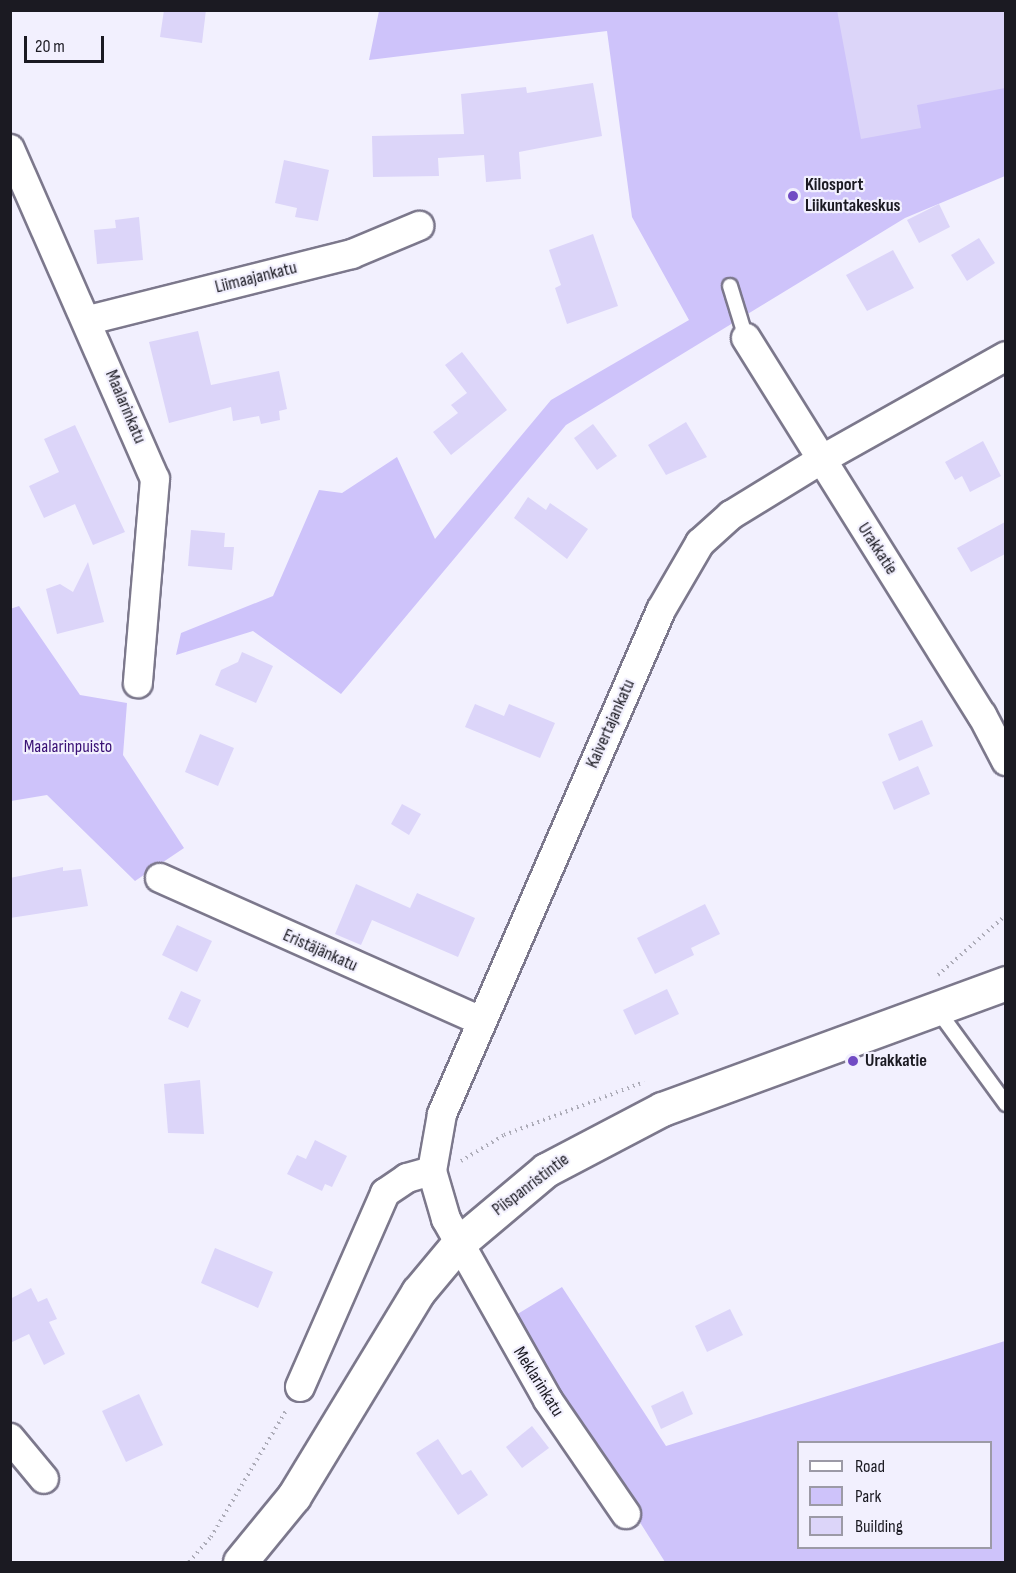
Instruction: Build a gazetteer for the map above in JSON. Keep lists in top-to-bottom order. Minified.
{"streets":{"street":["Liimaajankatu","Maalarinkatu","Urakkatie","Kaivertajankatu","Eristäjänkatu","Piispanristintie","Meklarinkatu"]},"crossings":[["Liimaajankatu","Maalarinkatu"],["Urakkatie","Kaivertajankatu"],["Kaivertajankatu","Eristäjänkatu"],["Piispanristintie","Meklarinkatu"]],"parks":["Maalarinpuisto"],"places":["Kilosport Liikuntakeskus","Urakkatie"],"legend":["Road","Park","Building"],"scale_bar":"20 m"}
